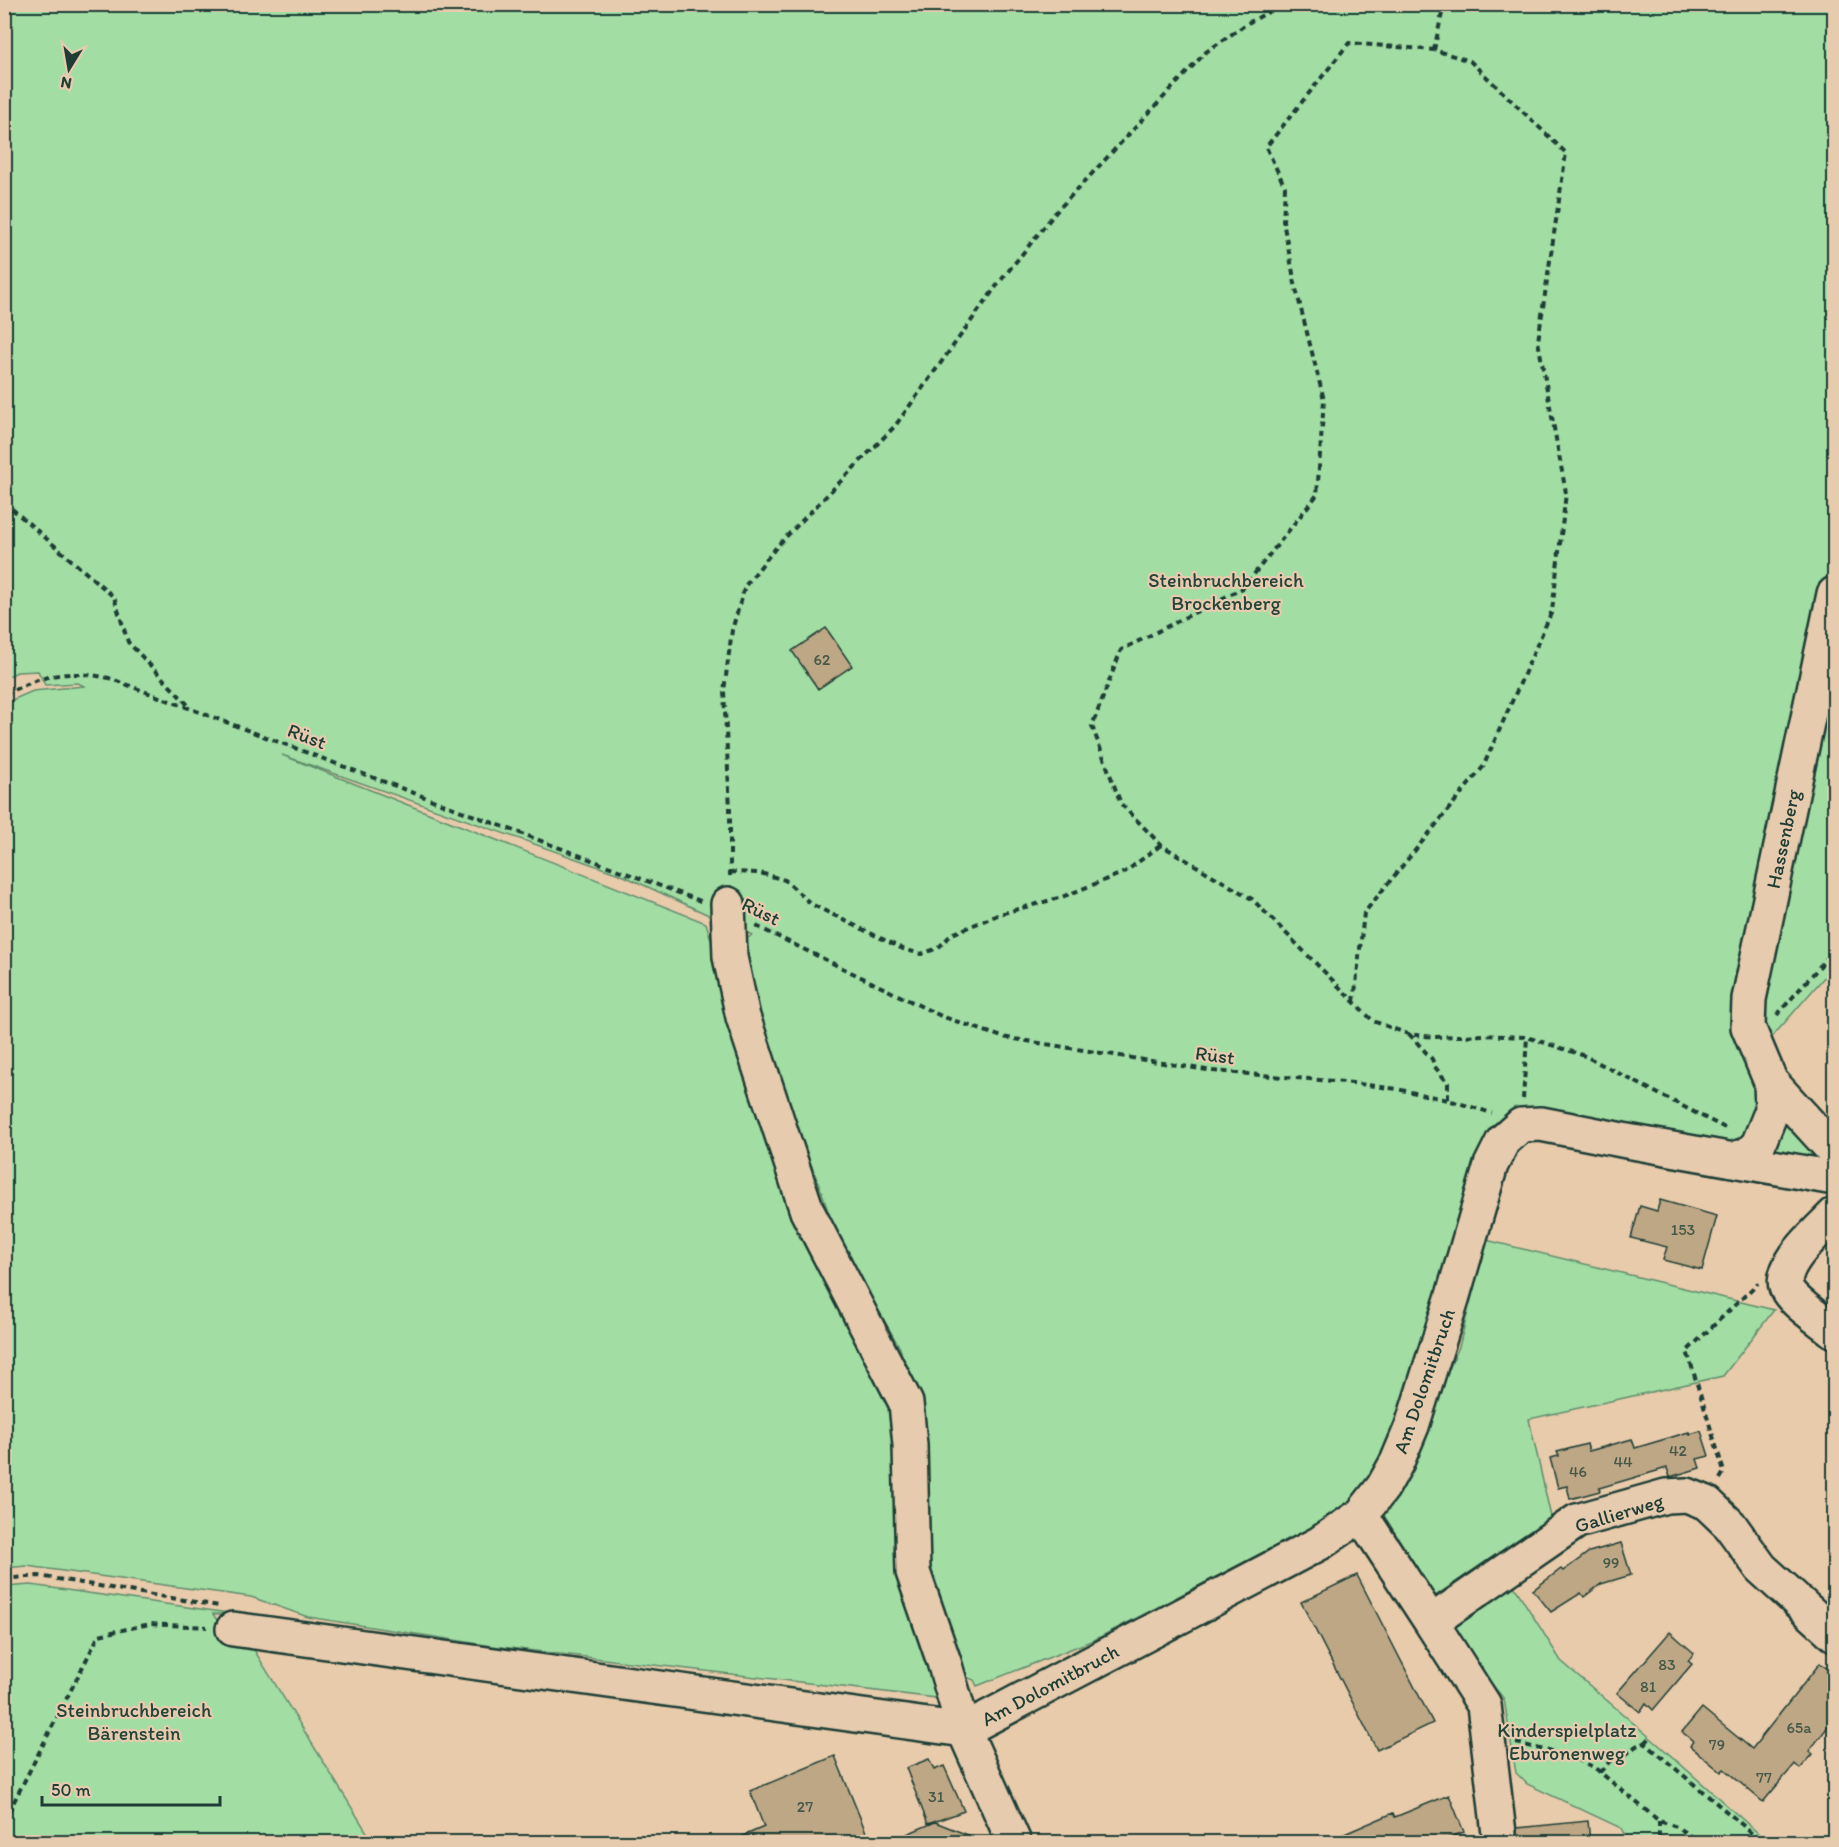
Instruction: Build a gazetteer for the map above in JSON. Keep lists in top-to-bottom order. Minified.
{"streets":{"street":["Hassenberg","Am Dolomitbruch","Gallierweg"],"path":["Rüst"]},"crossings":[["Rüst","Am Dolomitbruch"]],"parks":["Steinbruchbereich Brockenberg","Steinbruchbereich Bärenstein","Kinderspielplatz Eburonenweg"],"house_numbers":["62","153","42","44","46","99","83","81","65a","79","77","31","27"],"scale_bar":"50 m","north":"bottom"}
